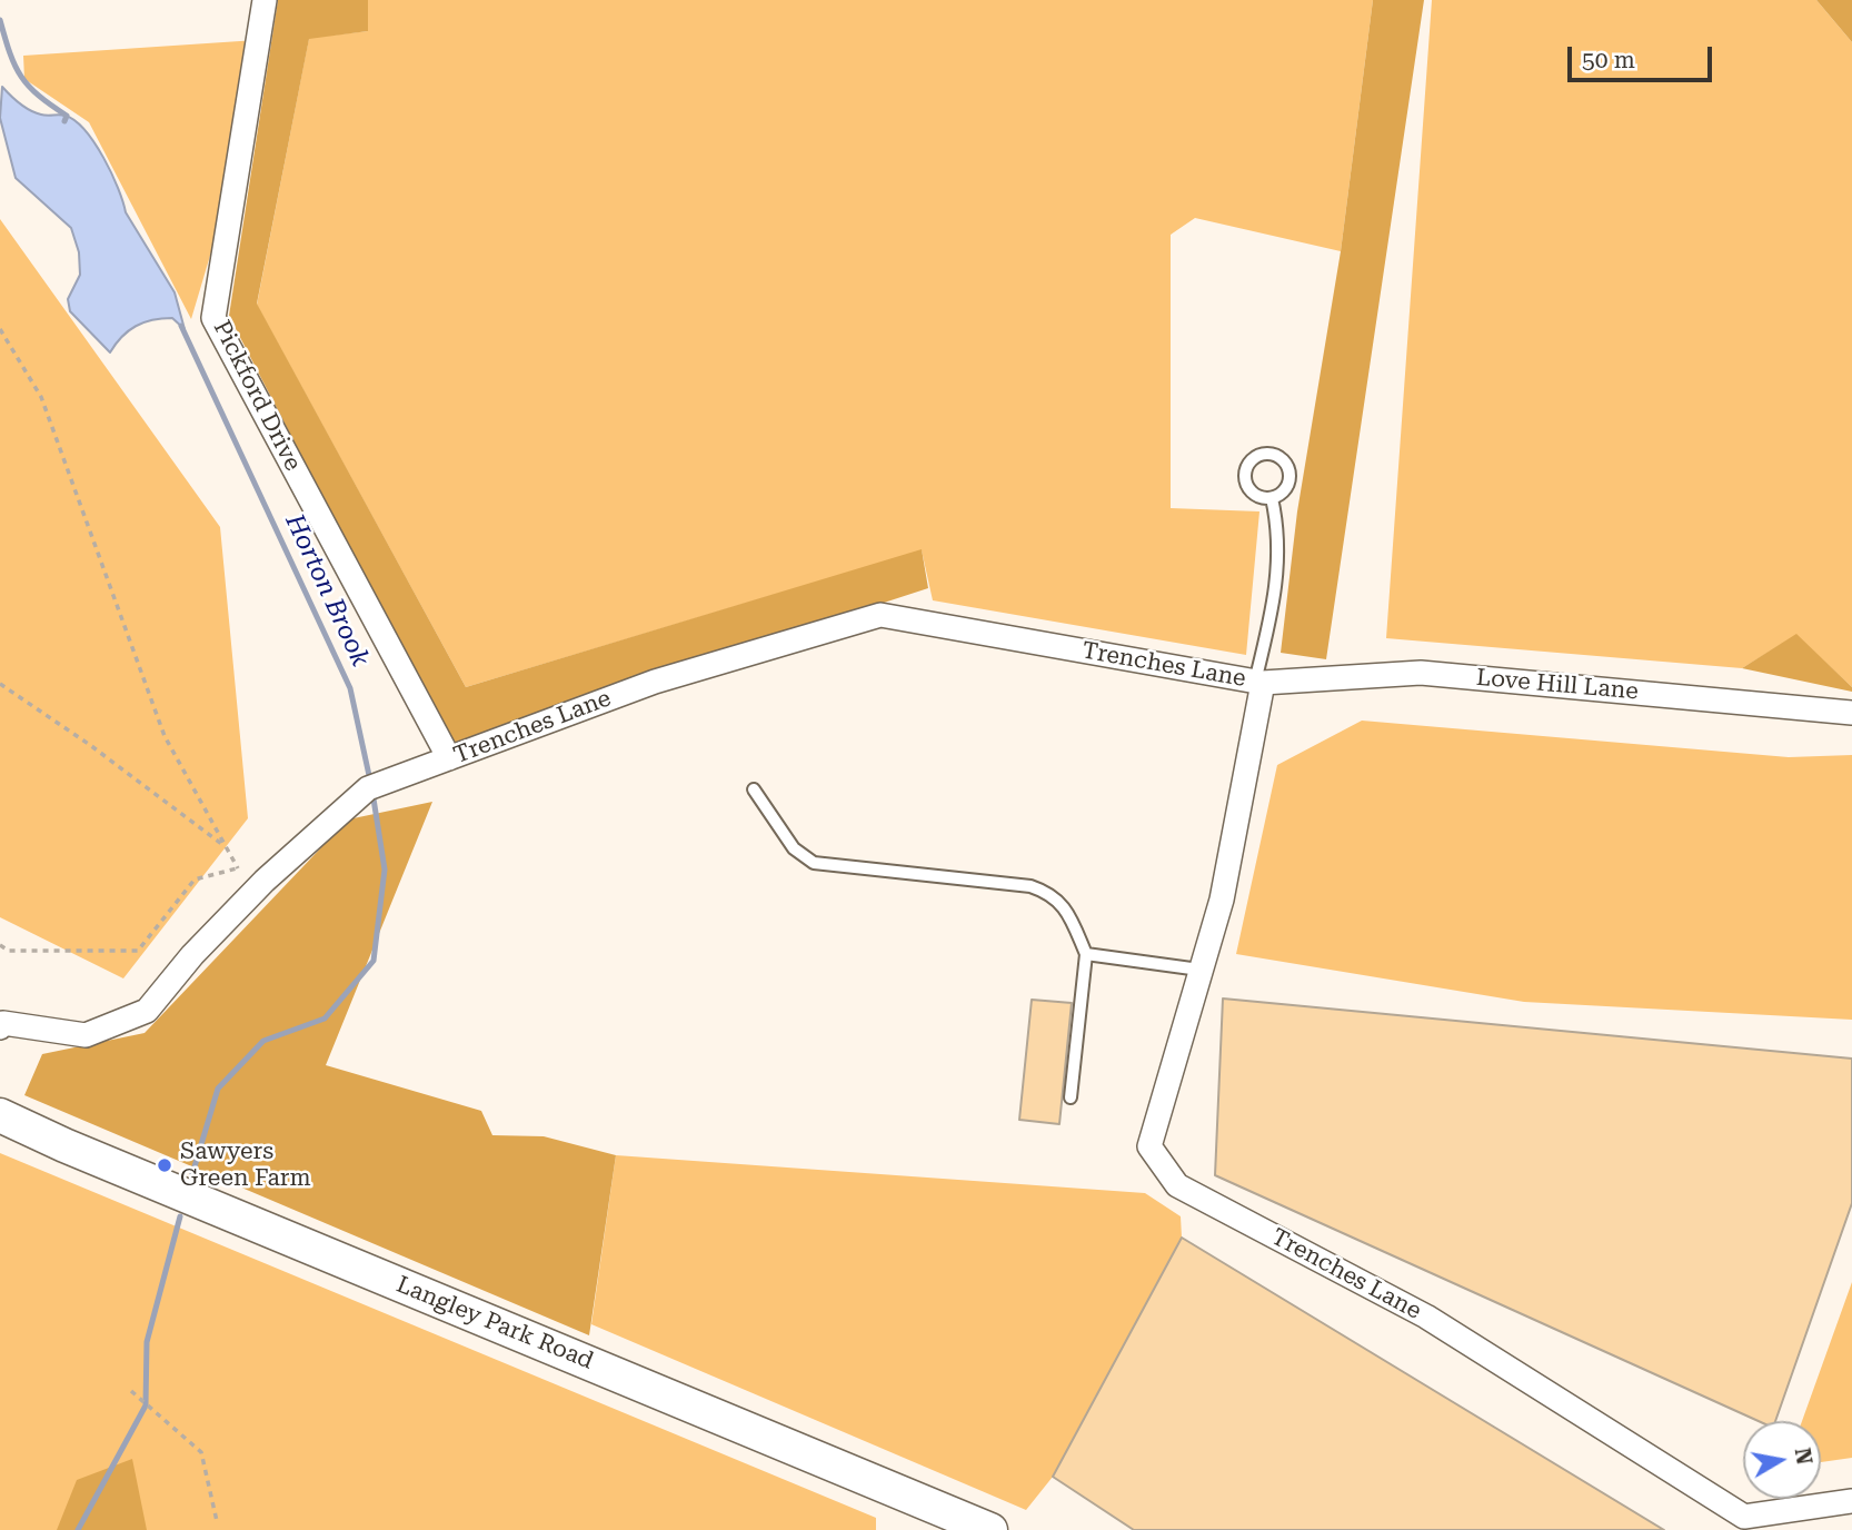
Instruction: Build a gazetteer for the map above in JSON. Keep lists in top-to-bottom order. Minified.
{"streets":{"main road":["Langley Park Road"],"street":["Pickford Drive","Trenches Lane","Love Hill Lane"]},"crossings":[["Pickford Drive","Trenches Lane"],["Trenches Lane","Love Hill Lane"]],"water":["Horton Brook"],"places":["Sawyers Green Farm"],"scale_bar":"50 m","north":"right"}
